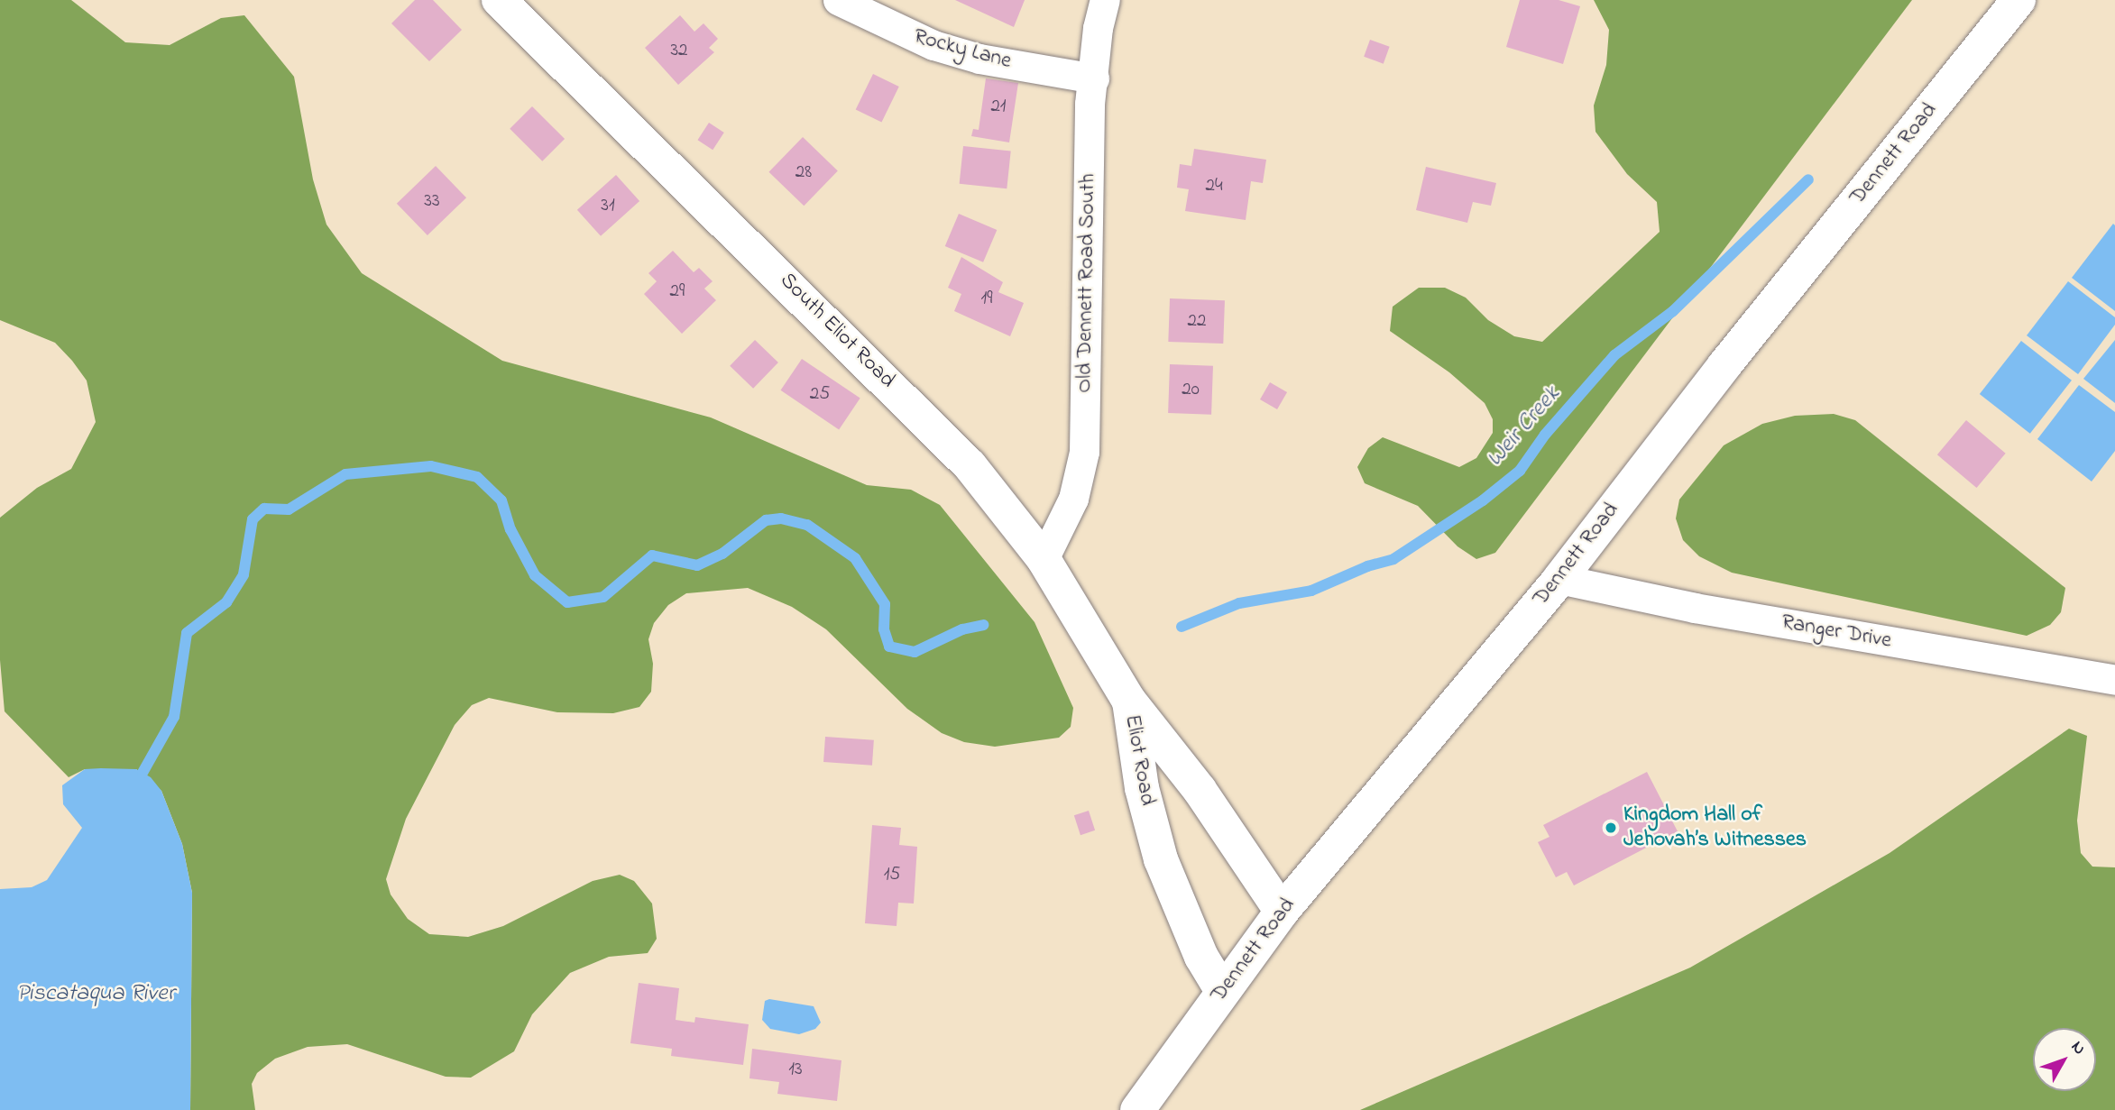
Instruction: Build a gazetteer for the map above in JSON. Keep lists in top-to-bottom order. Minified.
{"streets":{"main road":["Dennett Road","South Eliot Road","Eliot Road"],"street":["Rocky Lane","Old Dennett Road South","Ranger Drive"]},"crossings":[["Rocky Lane","Old Dennett Road South"],["Dennett Road","Ranger Drive"],["Dennett Road","Eliot Road"],["Old Dennett Road South","South Eliot Road"],["South Eliot Road","Eliot Road"]],"water":["Weir Creek","Piscataqua River"],"places":["Kingdom Hall of Jehovah’s Witnesses"],"house_numbers":["32","21","28","24","33","31","29","19","22","20","25","15","13"],"north":"top right"}
